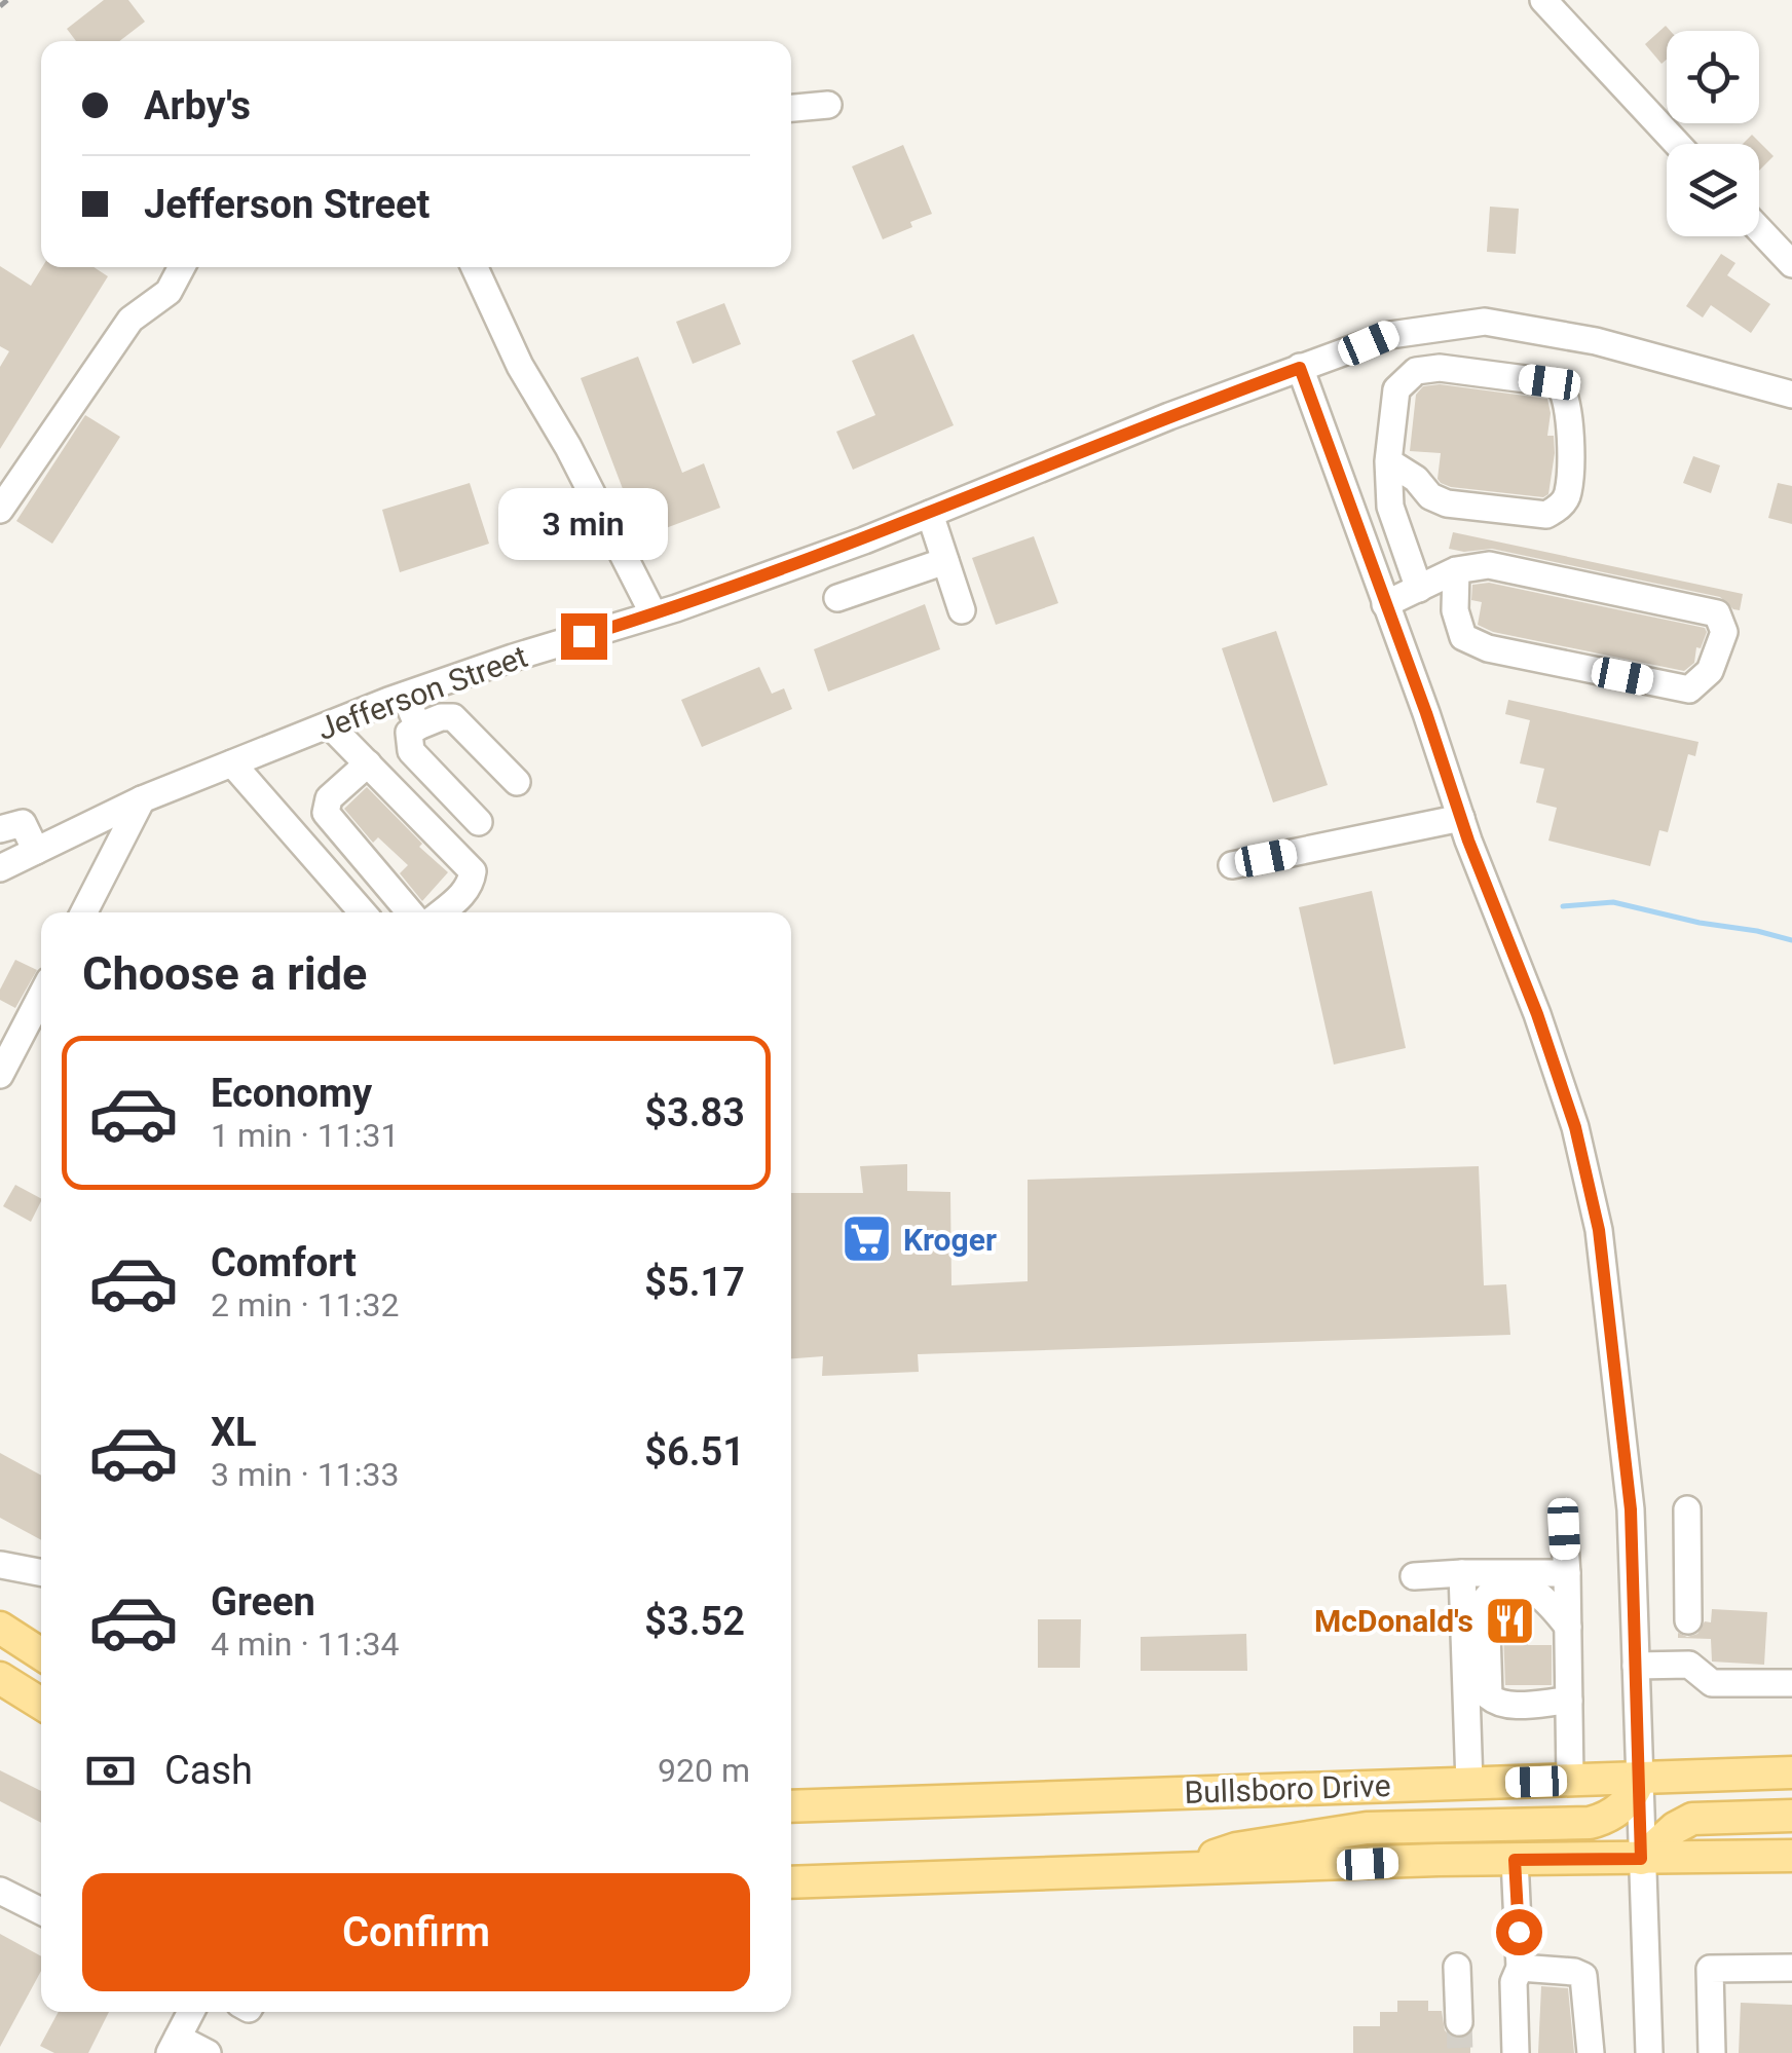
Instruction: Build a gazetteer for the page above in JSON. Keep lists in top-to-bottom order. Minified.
{"streets":{"main road":["Bullsboro Drive"],"street":["Jefferson Street"]},"places":{"supermarket":["Kroger"],"restaurant":["McDonald's"]},"page":{"banner":["Arby's","Jefferson Street"],"bubble":"3 min","heading":"Choose a ride","list":[{"name":"Economy","note":"1 min · 11:31","value":"$3.83"},{"name":"Comfort","note":"2 min · 11:32","value":"$5.17"},{"name":"XL","note":"3 min · 11:33","value":"$6.51"},{"name":"Green","note":"4 min · 11:34","value":"$3.52"}],"pay":["Cash","920 m"],"buttons":"Confirm"}}
